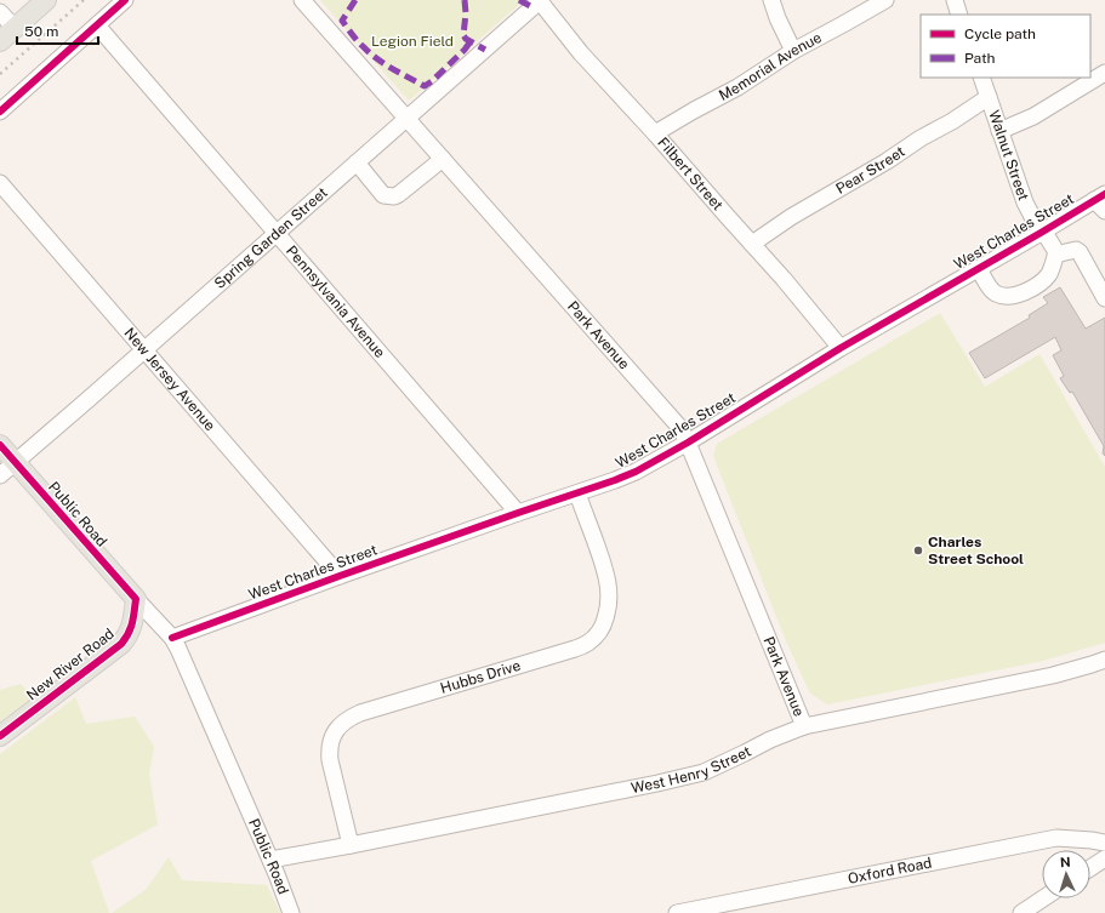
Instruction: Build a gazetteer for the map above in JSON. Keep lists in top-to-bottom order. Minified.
{"streets":{"main road":["Public Road","New River Road"],"street":["Memorial Avenue","Walnut Street","Pear Street","Filbert Street","West Charles Street","Spring Garden Street","Pennsylvania Avenue","Park Avenue","New Jersey Avenue","Hubbs Drive","West Henry Street","Oxford Road"]},"crossings":[["Memorial Avenue","Filbert Street"],["Walnut Street","Pear Street"],["Walnut Street","West Charles Street"],["Pear Street","Filbert Street"],["Filbert Street","West Charles Street"],["Filbert Street","Spring Garden Street"],["West Charles Street","Pennsylvania Avenue"],["West Charles Street","Park Avenue"],["West Charles Street","New Jersey Avenue"],["West Charles Street","Public Road"],["West Charles Street","Hubbs Drive"],["Spring Garden Street","Pennsylvania Avenue"],["Spring Garden Street","Park Avenue"],["Spring Garden Street","New Jersey Avenue"],["Spring Garden Street","Public Road"],["Park Avenue","West Henry Street"],["Public Road","New River Road"],["Public Road","West Henry Street"],["Hubbs Drive","West Henry Street"]],"parks":["Legion Field"],"places":["Charles Street School"],"legend":["Cycle path","Path"],"scale_bar":"50 m","north":"top"}
